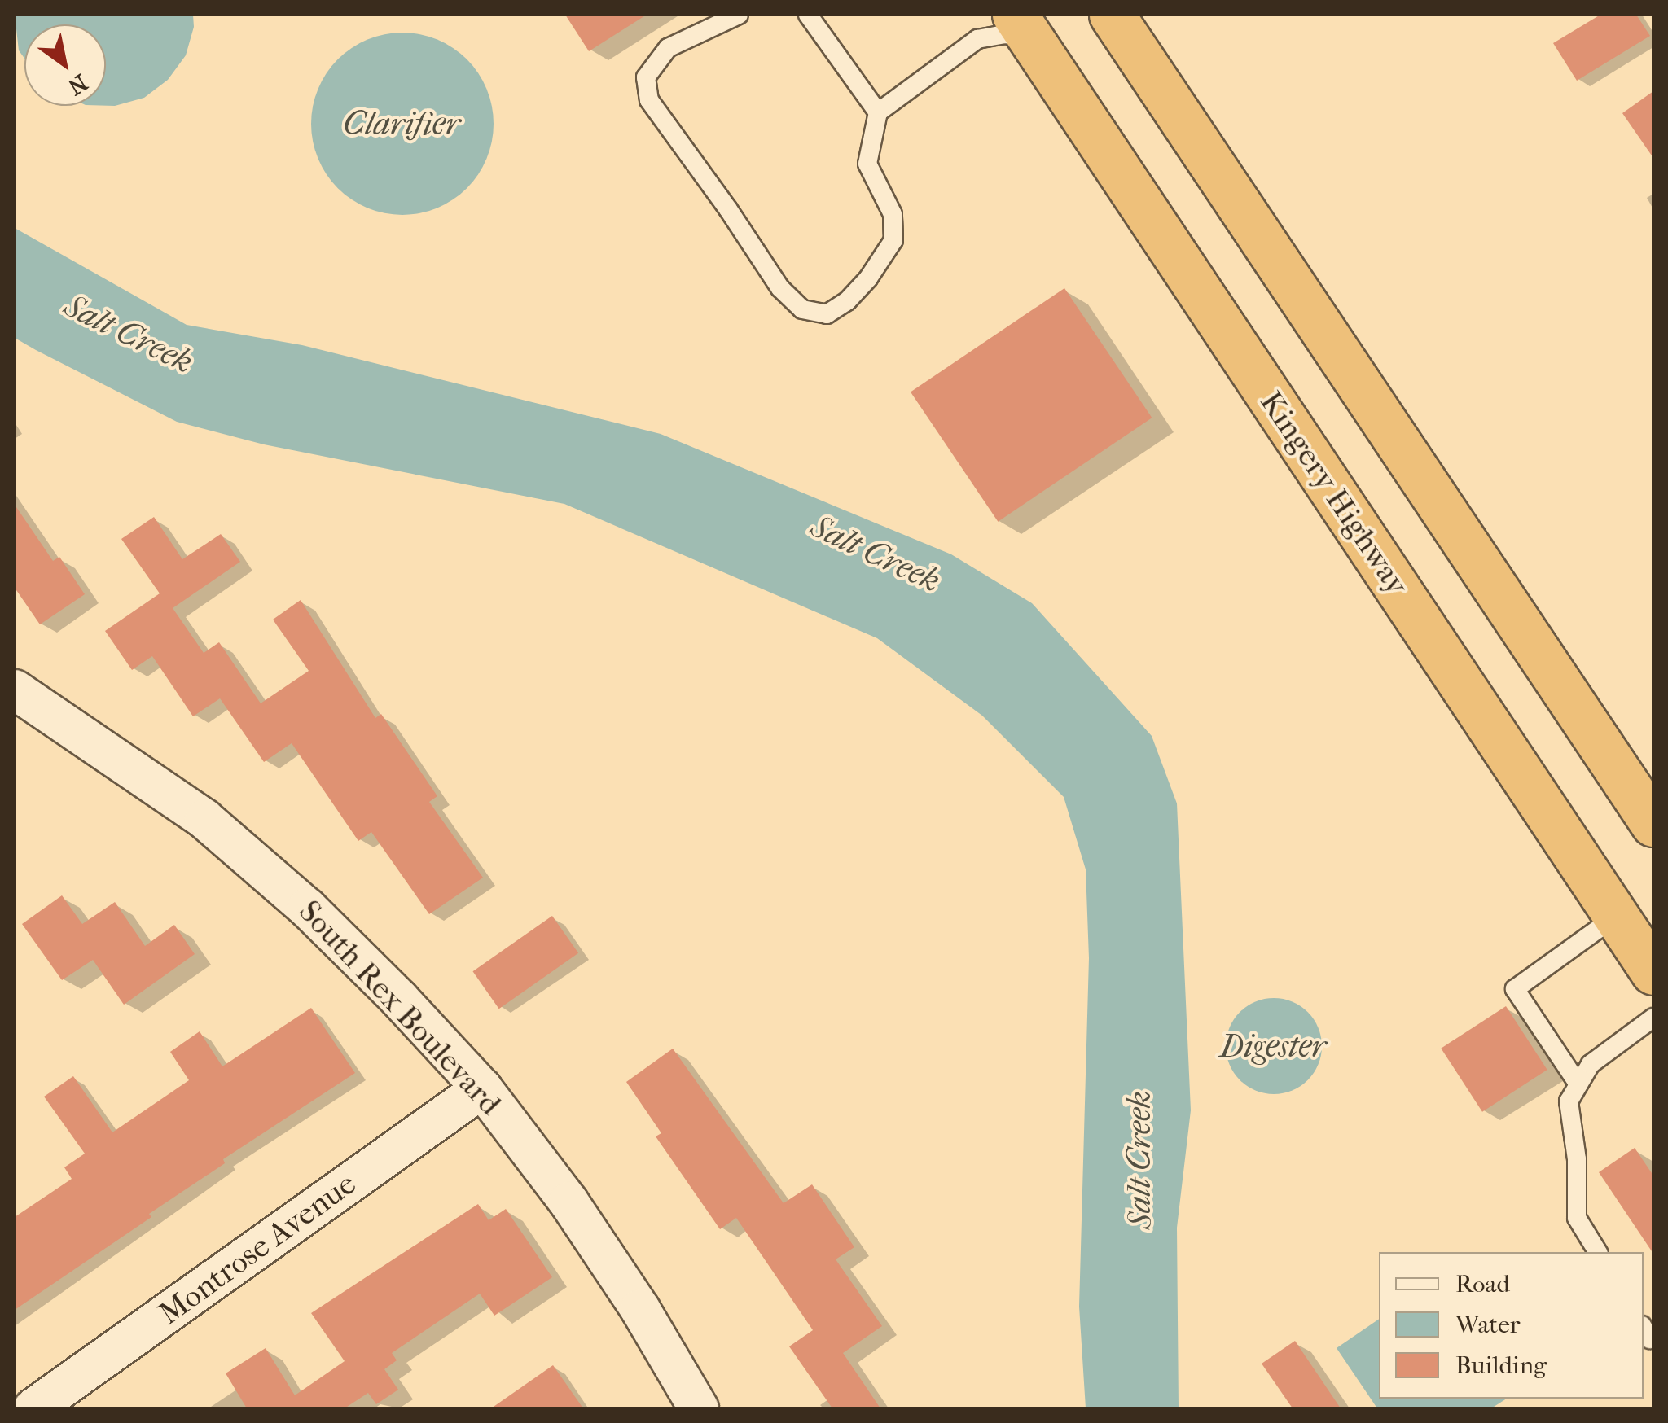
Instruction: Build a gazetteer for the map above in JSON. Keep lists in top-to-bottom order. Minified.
{"streets":{"highway":["Kingery Highway"],"street":["South Rex Boulevard","Montrose Avenue"]},"crossings":[["South Rex Boulevard","Montrose Avenue"]],"water":["Clarifier","Salt Creek","Digester"],"legend":["Road","Water","Building"],"north":"bottom right"}
